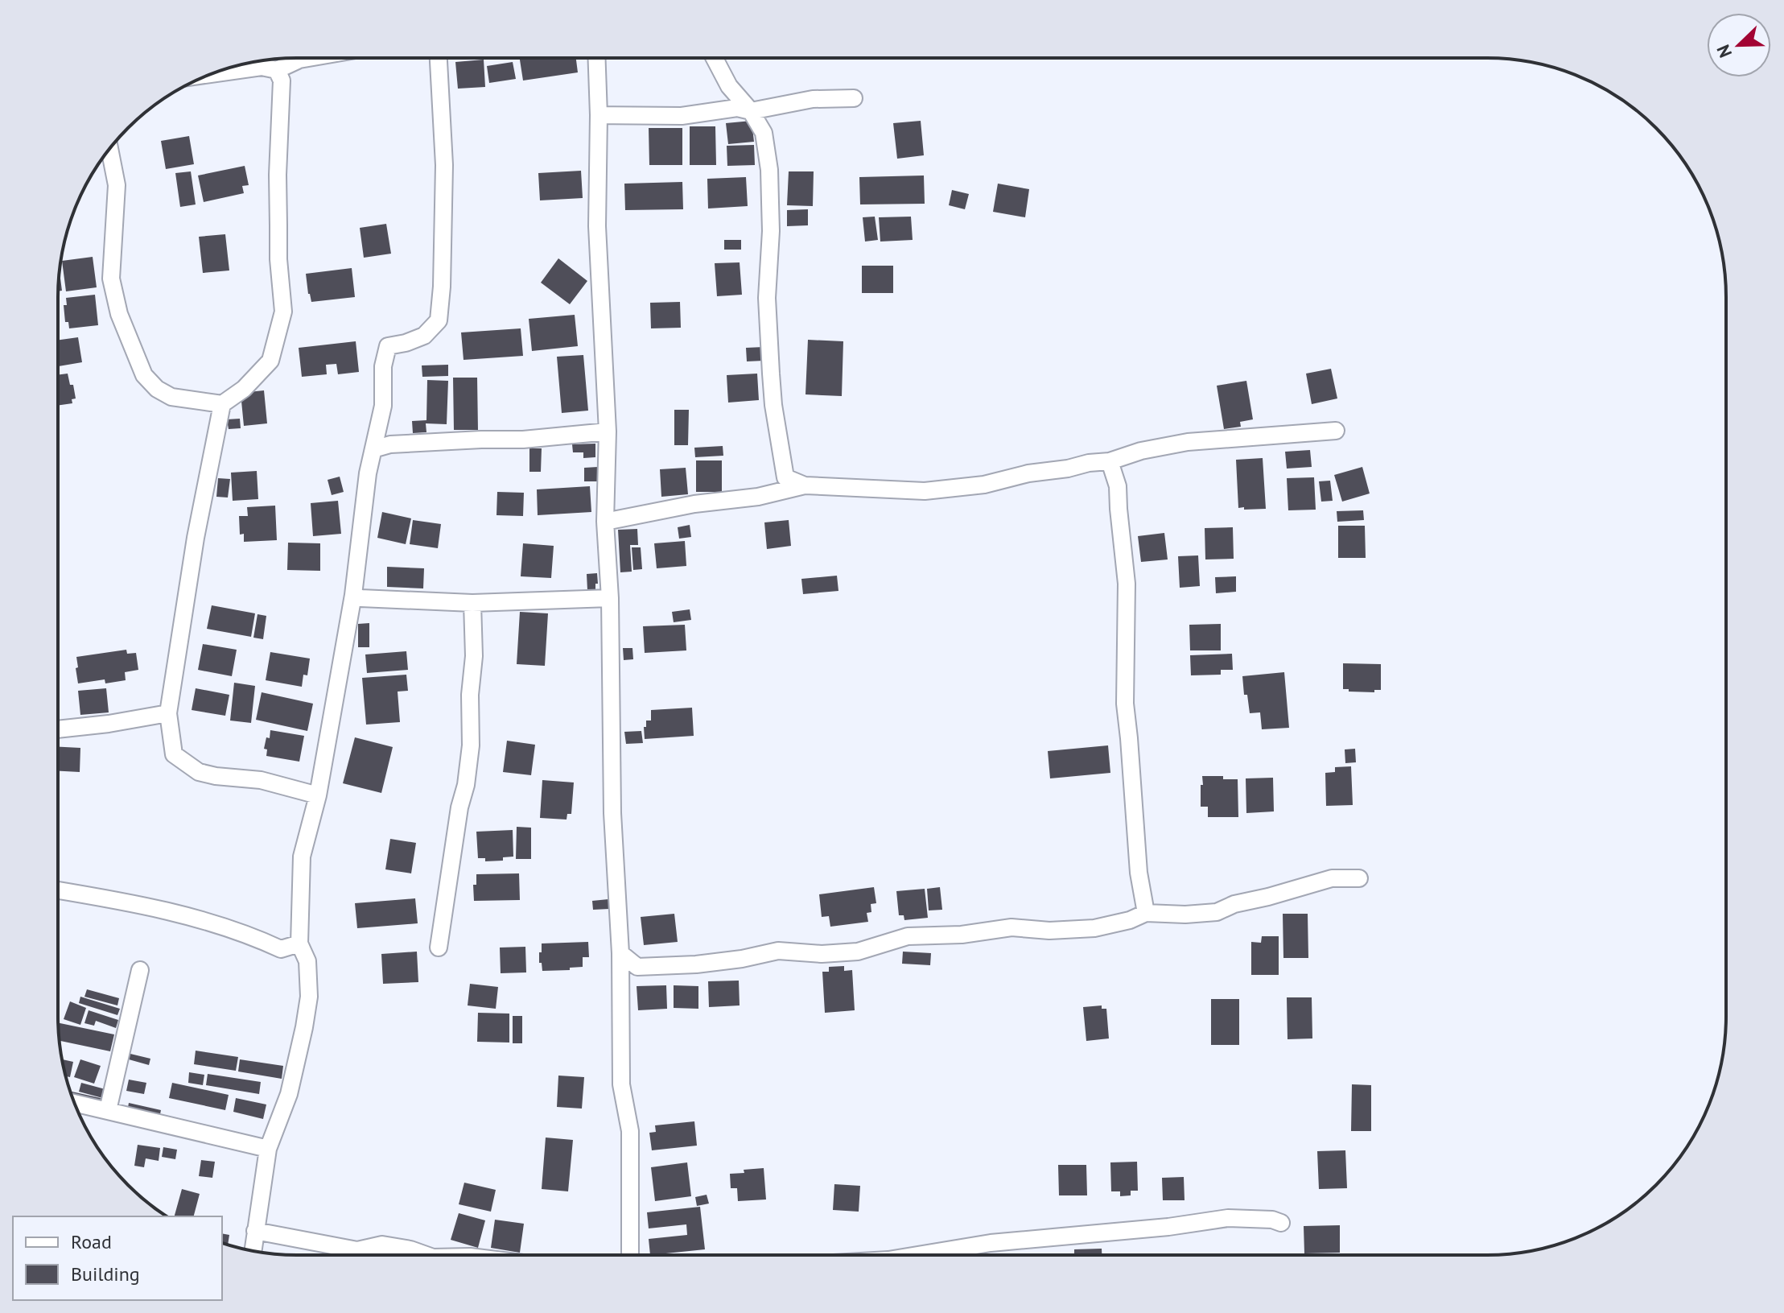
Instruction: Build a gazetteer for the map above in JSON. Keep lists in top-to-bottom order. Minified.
{"legend":["Road","Building"],"north":"bottom left"}
